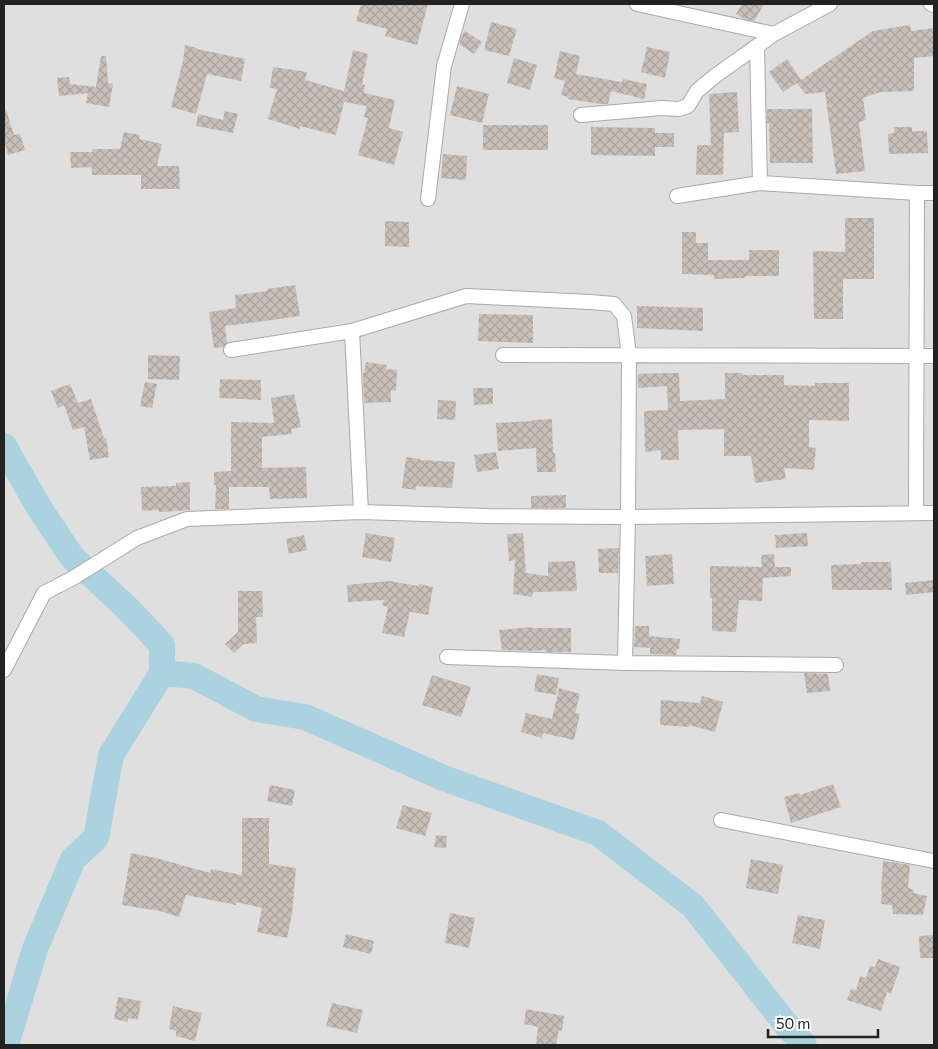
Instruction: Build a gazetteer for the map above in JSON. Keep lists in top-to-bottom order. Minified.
{"scale_bar":"50 m"}
